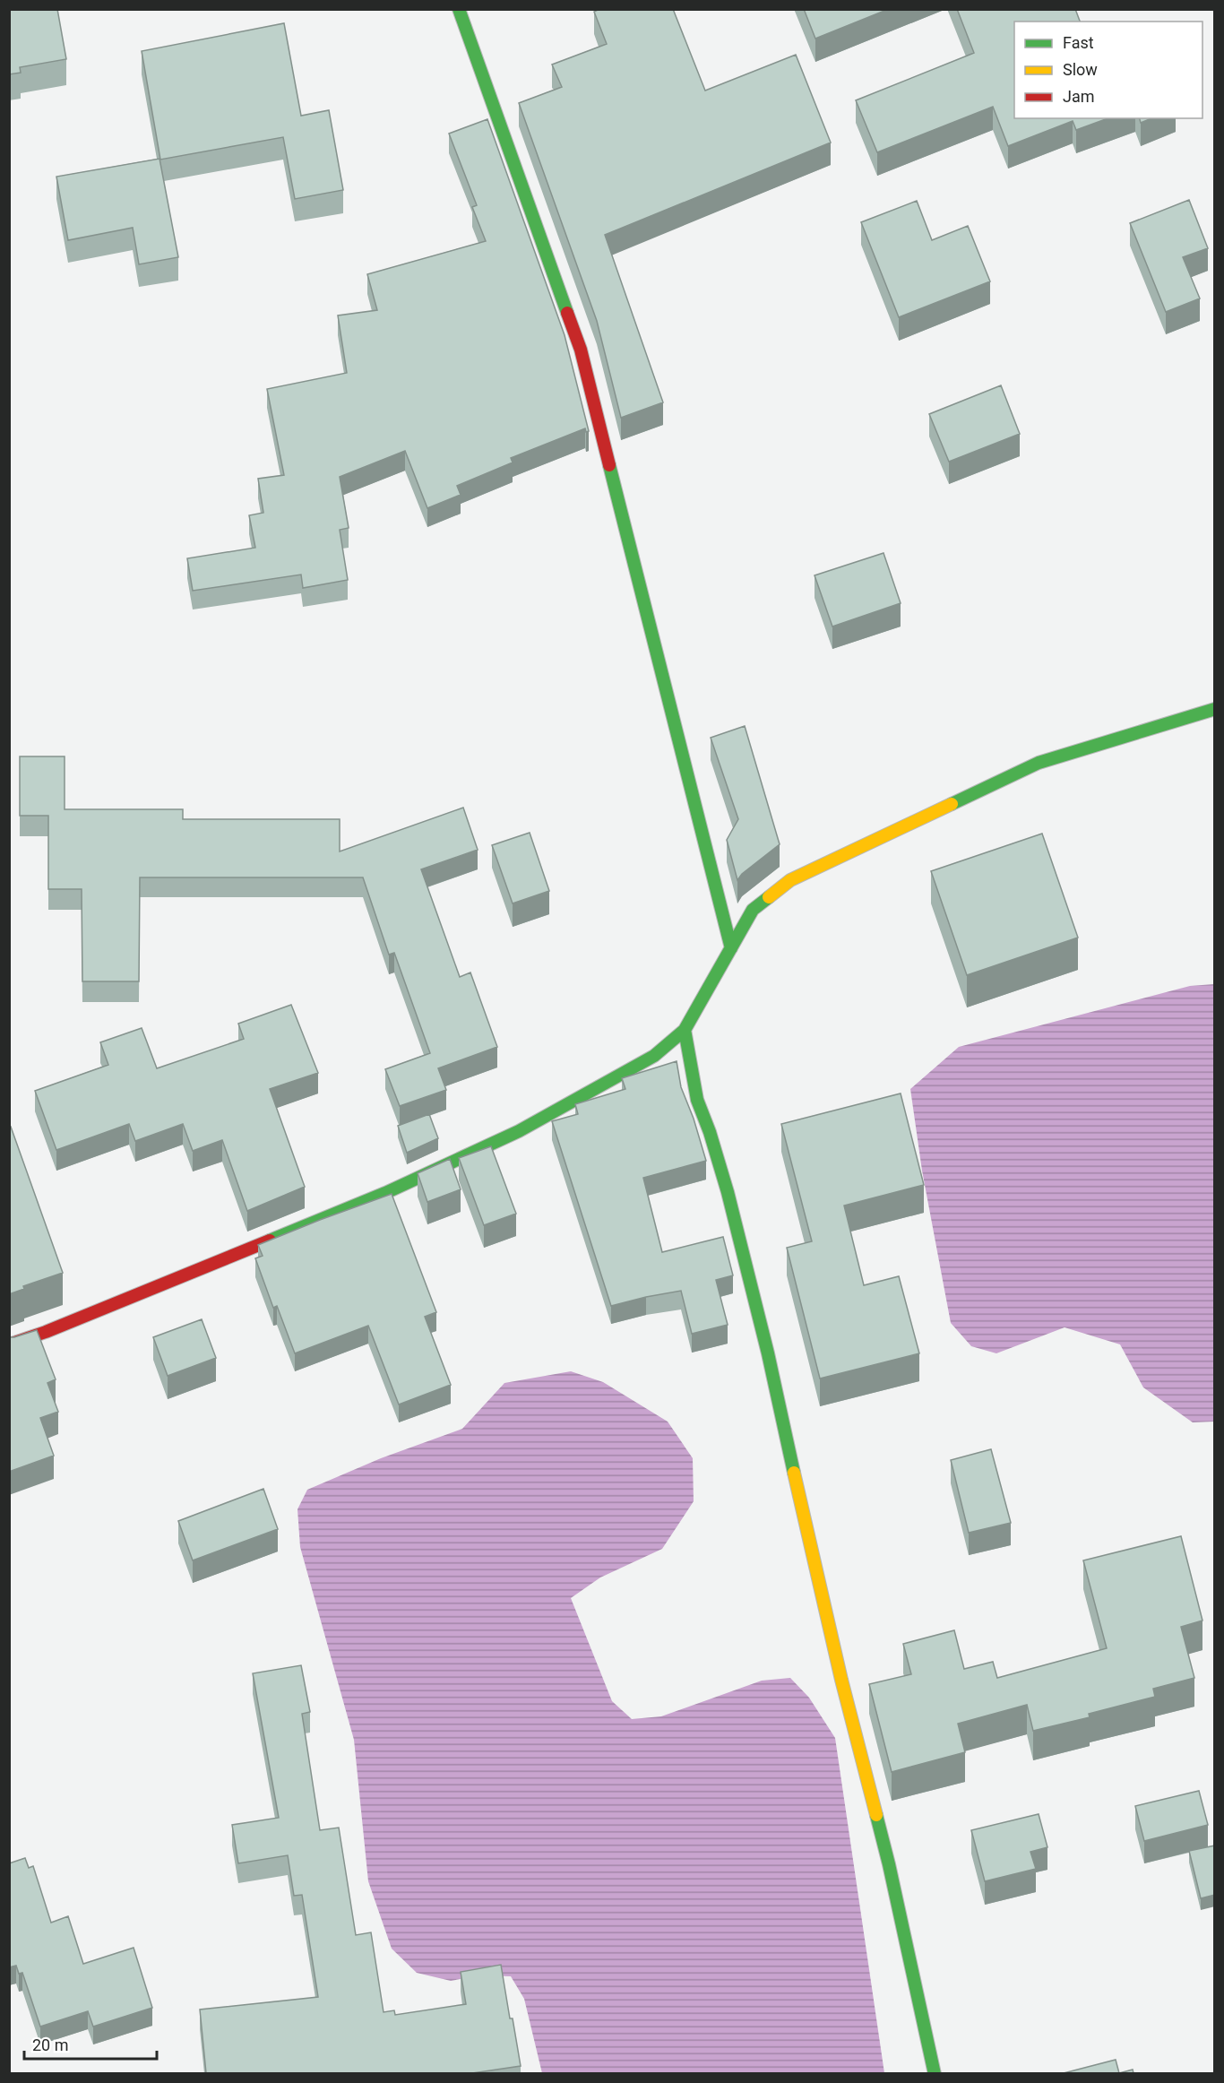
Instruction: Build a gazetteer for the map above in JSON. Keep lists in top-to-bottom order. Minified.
{"legend":["Fast","Slow","Jam"],"scale_bar":"20 m"}
